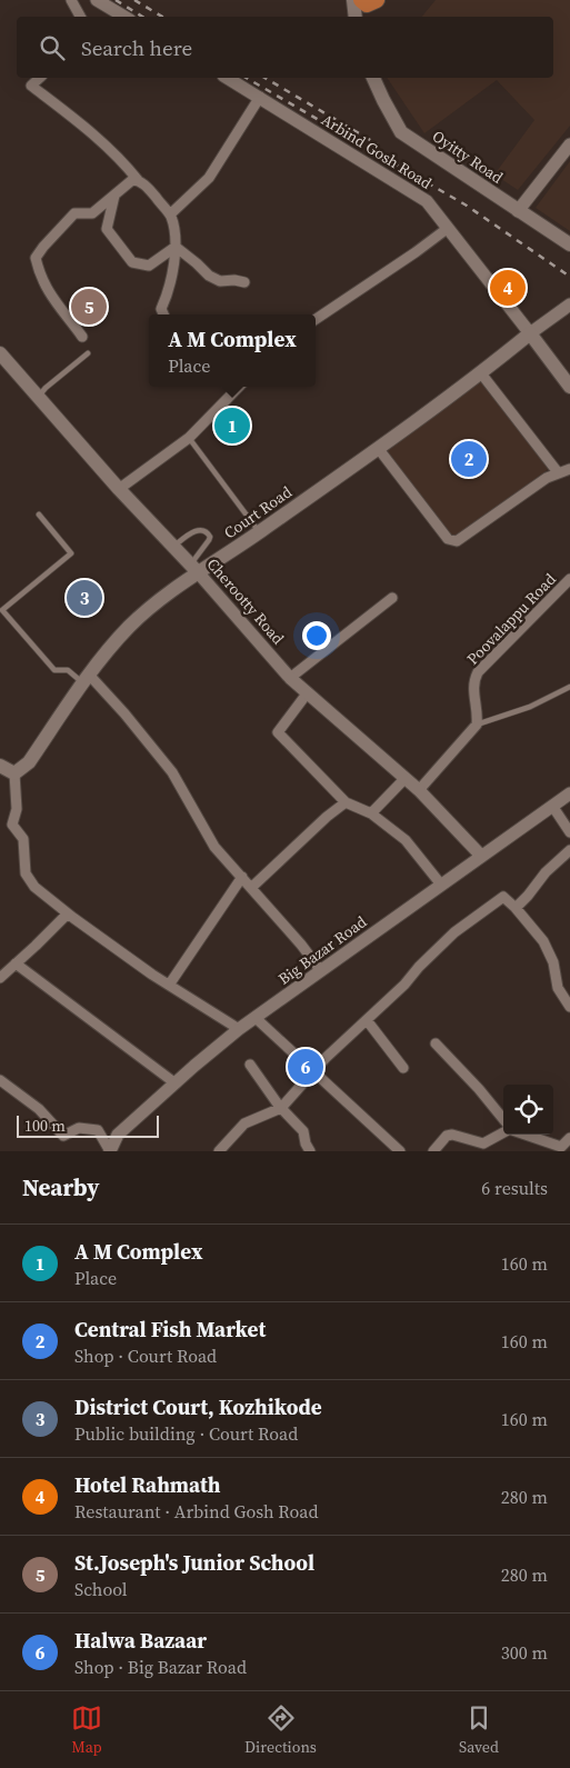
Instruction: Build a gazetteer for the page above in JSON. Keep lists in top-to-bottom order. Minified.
{"streets":{"main road":["Oyitty Road","Court Road","Cherootty Road"],"street":["Arbind Gosh Road","Poovalappu Road","Big Bazar Road"]},"crossings":[["Arbind Gosh Road","Court Road"],["Court Road","Cherootty Road"],["Cherootty Road","Big Bazar Road"]],"scale_bar":"100 m","page":{"search":"Search here","pins":["4","5","1","2","3","6"],"popup":["A M Complex","Place"],"scale":"100 m","heading":["Nearby","6 results"],"list":[{"mark":"1","name":"A M Complex","note":"Place","value":"160 m"},{"mark":"2","name":"Central Fish Market","note":"Shop · Court Road","value":"160 m"},{"mark":"3","name":"District Court, Kozhikode","note":"Public building · Court Road","value":"160 m"},{"mark":"4","name":"Hotel Rahmath","note":"Restaurant · Arbind Gosh Road","value":"280 m"},{"mark":"5","name":"St.Joseph's Junior School","note":"School","value":"280 m"},{"mark":"6","name":"Halwa Bazaar","note":"Shop · Big Bazar Road","value":"300 m"}],"nav":["Map","Directions","Saved"]}}
